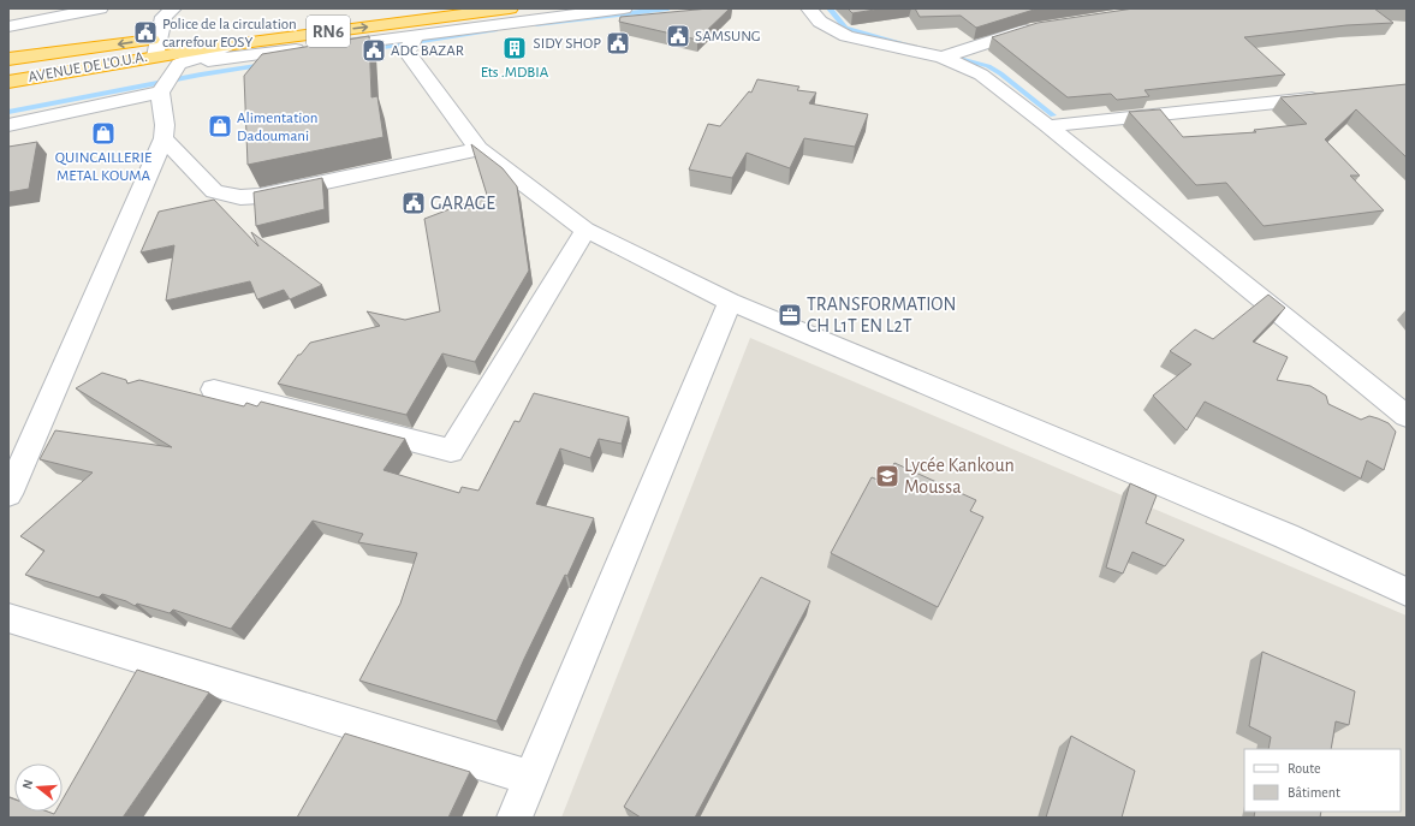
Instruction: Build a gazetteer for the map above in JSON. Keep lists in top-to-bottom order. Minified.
{"streets":{"highway":["RN6","AVENUE DE L'O.U.A."]},"places":{"public building":["Police de la circulation carrefour EOSY","SAMSUNG","SIDY SHOP","ADC BAZAR","GARAGE"],"building":["Ets .MDBIA"],"shop":["Alimentation Dadoumani","QUINCAILLERIE METAL KOUMA"],"office":["TRANSFORMATION CH L1T EN L2T"],"school or university":["Lycée Kankoun Moussa"]},"legend":["Route","Bâtiment"],"north":"left"}
